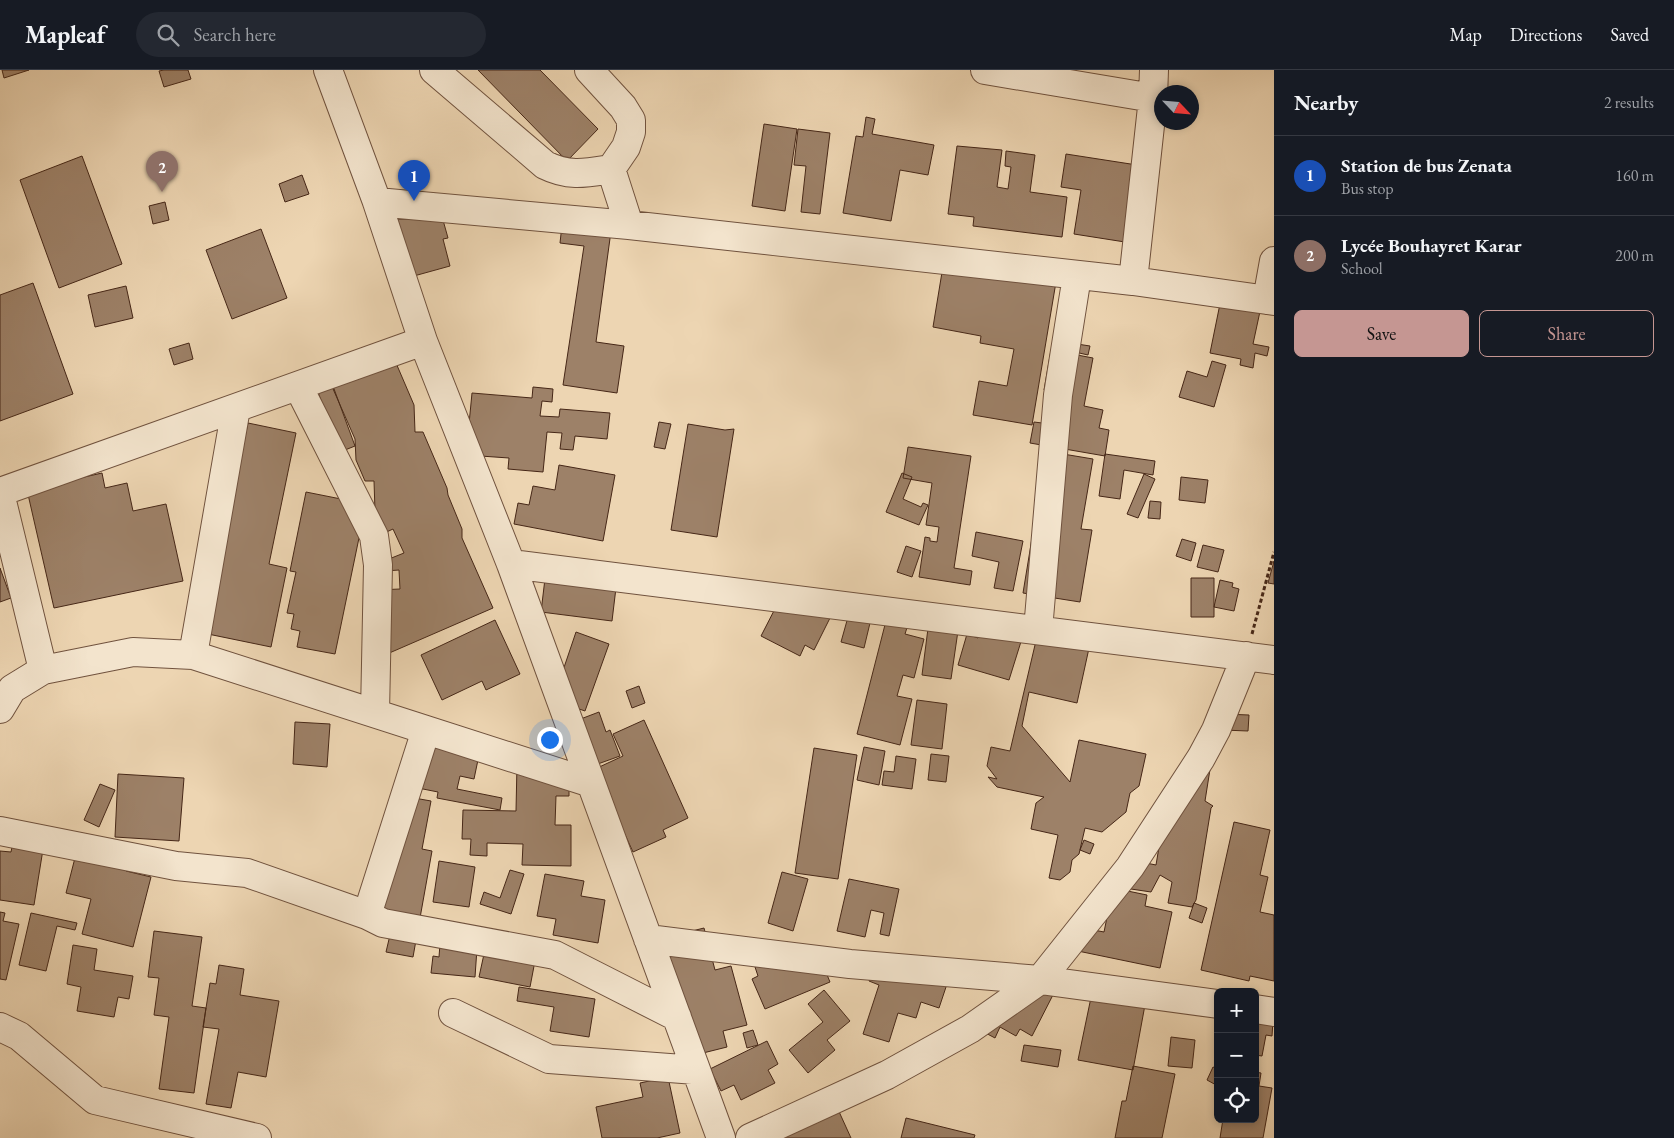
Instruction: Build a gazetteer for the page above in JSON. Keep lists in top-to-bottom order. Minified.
{"north":"bottom right","page":{"header":"Mapleaf","search":"Search here","nav":["Map","Directions","Saved"],"heading":["Nearby","2 results"],"list":[{"mark":"1","name":"Station de bus Zenata","note":"Bus stop","value":"160 m"},{"mark":"2","name":"Lycée Bouhayret Karar","note":"School","value":"200 m"}],"pins":["2","1"],"buttons":["Save","Share"],"map_buttons":["+","−"]}}
